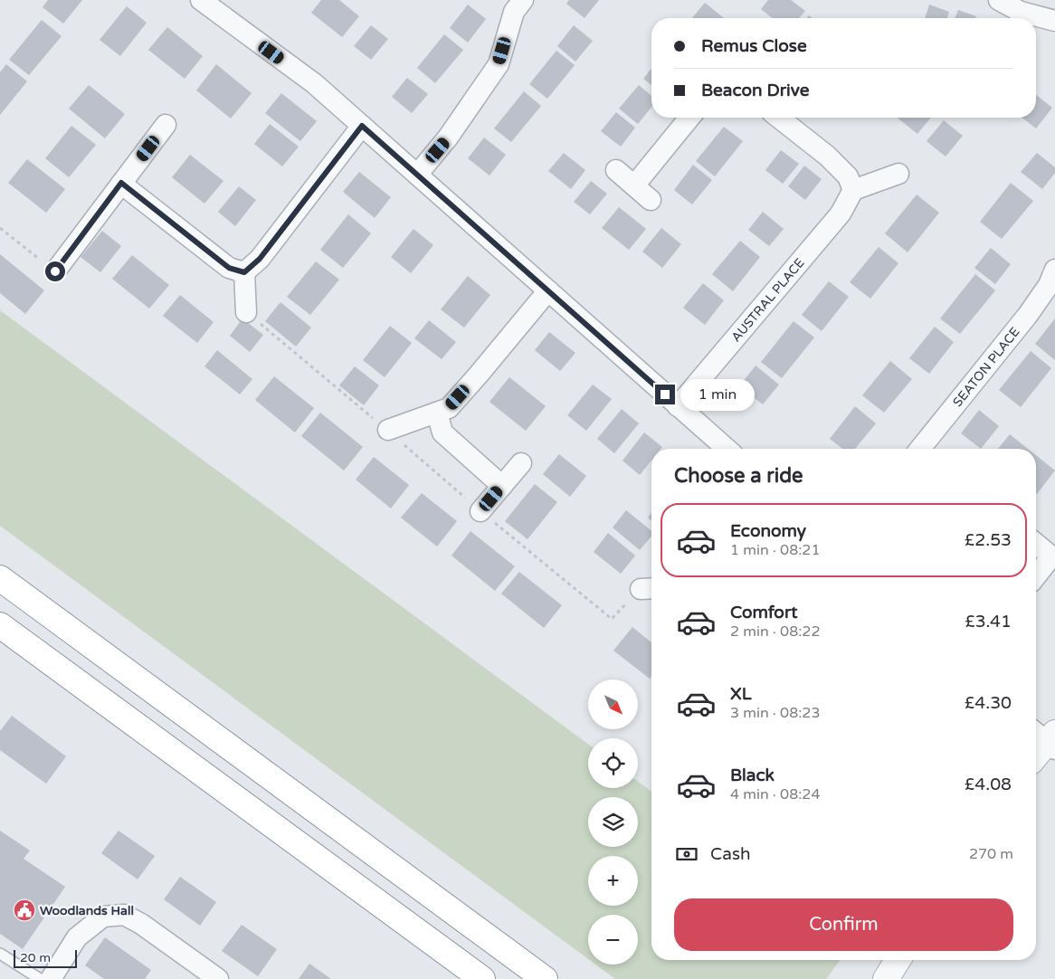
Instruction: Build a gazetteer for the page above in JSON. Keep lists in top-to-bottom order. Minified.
{"streets":{"street":["AUSTRAL PLACE","SEATON PLACE"]},"places":{"public building":["Woodlands Hall"]},"scale_bar":"20 m","north":"bottom right","page":{"banner":["Remus Close","Beacon Drive"],"bubble":"1 min","heading":"Choose a ride","list":[{"name":"Economy","note":"1 min · 08:21","value":"£2.53"},{"name":"Comfort","note":"2 min · 08:22","value":"£3.41"},{"name":"XL","note":"3 min · 08:23","value":"£4.30"},{"name":"Black","note":"4 min · 08:24","value":"£4.08"}],"map_buttons":["+","−"],"pay":["Cash","270 m"],"buttons":"Confirm","scale":"20 m"}}
